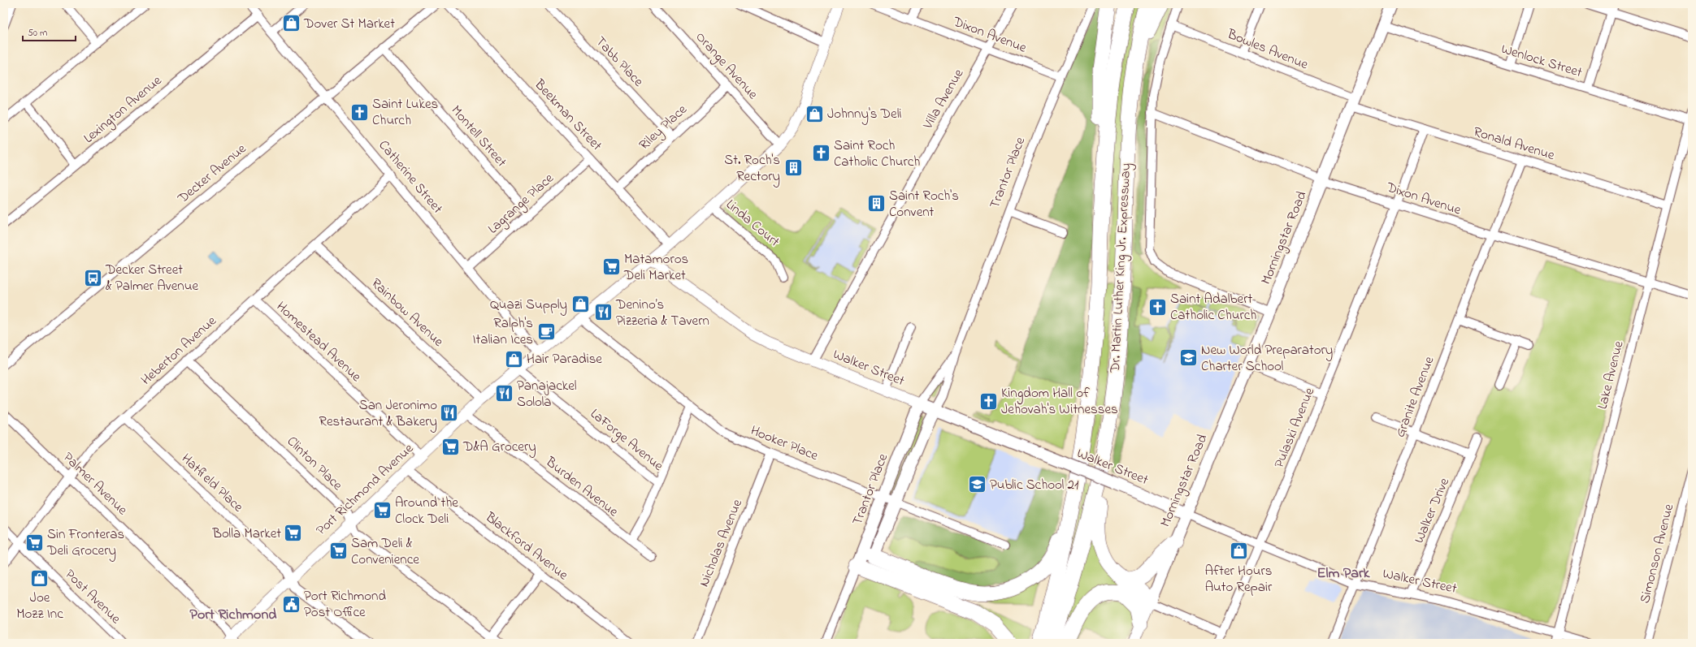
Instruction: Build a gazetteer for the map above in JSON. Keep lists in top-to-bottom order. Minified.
{"streets":{"highway":["Dr. Martin Luther King Jr. Expressway"],"main road":["Trantor Place","Morningstar Road","Walker Street"],"street":["Dixon Avenue","Bowles Avenue","Wenlock Street","Tabb Place","Orange Avenue","Villa Avenue","Lexington Avenue","Beekman Street","Riley Place","Montell Street","Ronald Avenue","Decker Avenue","Catherine Street","Lagrange Place","Linda Court","Rainbow Avenue","Homestead Avenue","Heberton Avenue","Lake Avenue","Granite Avenue","Pulaski Avenue","LaForge Avenue","Hooker Place","Clinton Place","Hatfield Place","Palmer Avenue","Burden Avenue","Port Richmond Avenue","Walker Drive","Nicholas Avenue","Blackford Avenue","Simonson Avenue","Post Avenue"]},"crossings":[["Dixon Avenue","Villa Avenue"],["Dixon Avenue","Trantor Place"],["Dixon Avenue","Morningstar Road"],["Dixon Avenue","Lake Avenue"],["Dixon Avenue","Granite Avenue"],["Dixon Avenue","Pulaski Avenue"],["Bowles Avenue","Ronald Avenue"],["Bowles Avenue","Morningstar Road"],["Wenlock Street","Morningstar Road"],["Wenlock Street","Lake Avenue"],["Tabb Place","Riley Place"],["Orange Avenue","Riley Place"],["Orange Avenue","Port Richmond Avenue"],["Villa Avenue","Walker Street"],["Lexington Avenue","Catherine Street"],["Beekman Street","Riley Place"],["Beekman Street","Lagrange Place"],["Beekman Street","Port Richmond Avenue"],["Montell Street","Decker Avenue"],["Montell Street","Lagrange Place"],["Ronald Avenue","Morningstar Road"],["Ronald Avenue","Lake Avenue"],["Ronald Avenue","Granite Avenue"],["Ronald Avenue","Pulaski Avenue"],["Trantor Place","Walker Street"],["Trantor Place","Hooker Place"],["Decker Avenue","Catherine Street"],["Catherine Street","Lagrange Place"],["Catherine Street","Heberton Avenue"],["Catherine Street","Port Richmond Avenue"],["Linda Court","Port Richmond Avenue"],["Morningstar Road","Walker Street"],["Rainbow Avenue","Heberton Avenue"],["Rainbow Avenue","Port Richmond Avenue"],["Homestead Avenue","Heberton Avenue"],["Homestead Avenue","Port Richmond Avenue"],["Heberton Avenue","Clinton Place"],["Heberton Avenue","Hatfield Place"],["Heberton Avenue","Palmer Avenue"],["Heberton Avenue","Post Avenue"],["Walker Street","Lake Avenue"],["Walker Street","Granite Avenue"],["Walker Street","Pulaski Avenue"],["Walker Street","Port Richmond Avenue"],["Walker Street","Walker Drive"],["LaForge Avenue","Port Richmond Avenue"],["Hooker Place","Port Richmond Avenue"],["Hooker Place","Nicholas Avenue"],["Clinton Place","Port Richmond Avenue"],["Hatfield Place","Port Richmond Avenue"],["Palmer Avenue","Port Richmond Avenue"],["Burden Avenue","Port Richmond Avenue"],["Port Richmond Avenue","Blackford Avenue"]],"districts":["Elm Park","Port Richmond"],"places":{"shop":["Dover St Market","Johnny's Deli","Quazi Supply","Hair Paradise","After Hours Auto Repair","Joe Mozz Inc"],"church":["Saint Lukes Church","Saint Roch Catholic Church","Saint Adalbert Catholic Church","Kingdom Hall of Jehovah's Witnesses"],"building":["St. Roch's Rectory","Saint Roch's Convent"],"supermarket":["Matamoros Deli Market","D&A Grocery","Around the Clock Deli","Bolla Market","Sin Fronteras Deli Grocery","Sam Deli & Convenience"],"bus stop":["Decker Street & Palmer Avenue"],"restaurant":["Denino’s Pizzeria & Tavern","Panajackel Solola","San Jeronimo Restaurant & Bakery"],"cafe":["Ralph's Italian Ices"],"school or university":["New World Preparatory Charter School","Public School 21"],"public building":["Port Richmond Post Office"]},"scale_bar":"50 m"}
